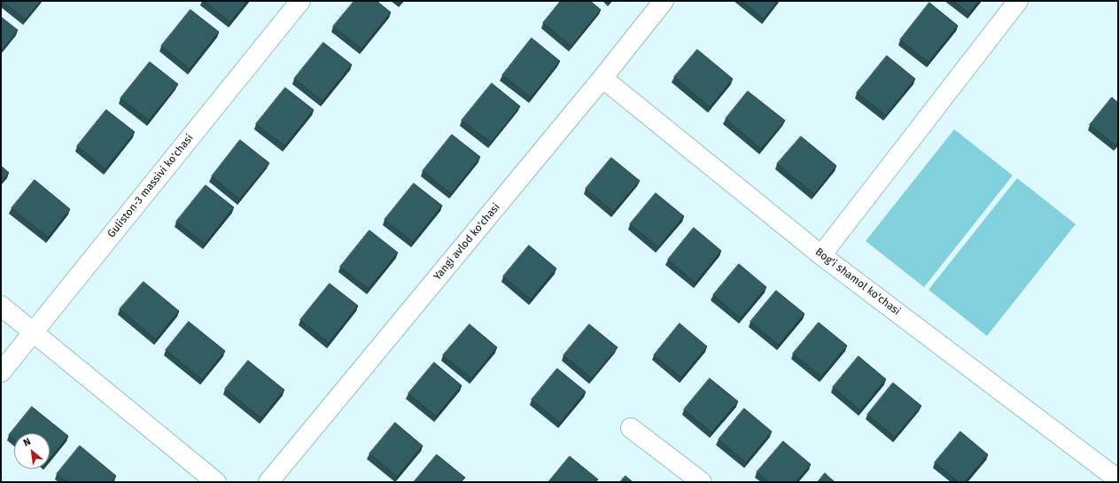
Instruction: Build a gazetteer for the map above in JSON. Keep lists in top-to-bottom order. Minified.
{"streets":{"street":["Guliston-3 massivi ko'chasi","Yangi avlod ko'chasi","Bog'i shamol ko'chasi"]},"crossings":[["Yangi avlod ko'chasi","Bog'i shamol ko'chasi"]],"north":"top left"}
